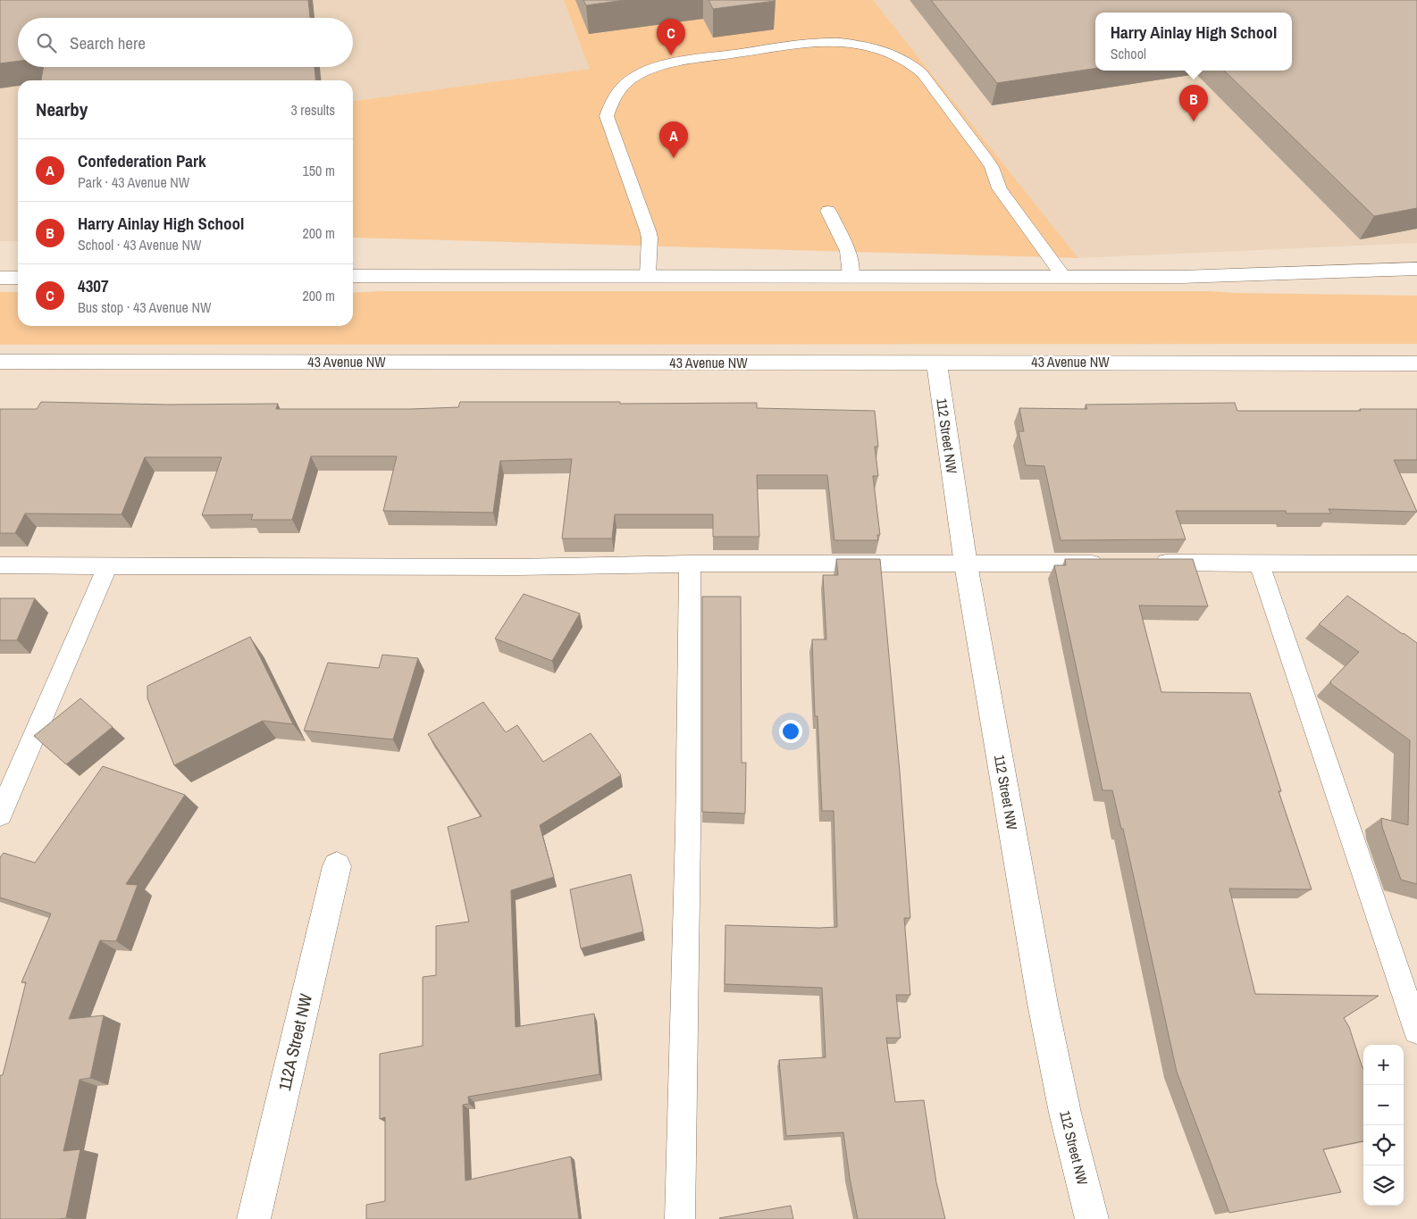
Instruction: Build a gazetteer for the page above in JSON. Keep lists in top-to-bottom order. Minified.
{"streets":{"street":["43 Avenue NW","112 Street NW","112A Street NW"]},"crossings":[["43 Avenue NW","112 Street NW"]],"page":{"popup":["Harry Ainlay High School","School"],"search":"Search here","pins":["C","B","A"],"heading":["Nearby","3 results"],"list":[{"mark":"A","name":"Confederation Park","note":"Park · 43 Avenue NW","value":"150 m"},{"mark":"B","name":"Harry Ainlay High School","note":"School · 43 Avenue NW","value":"200 m"},{"mark":"C","name":"4307","note":"Bus stop · 43 Avenue NW","value":"200 m"}],"map_buttons":["+","−"]}}
